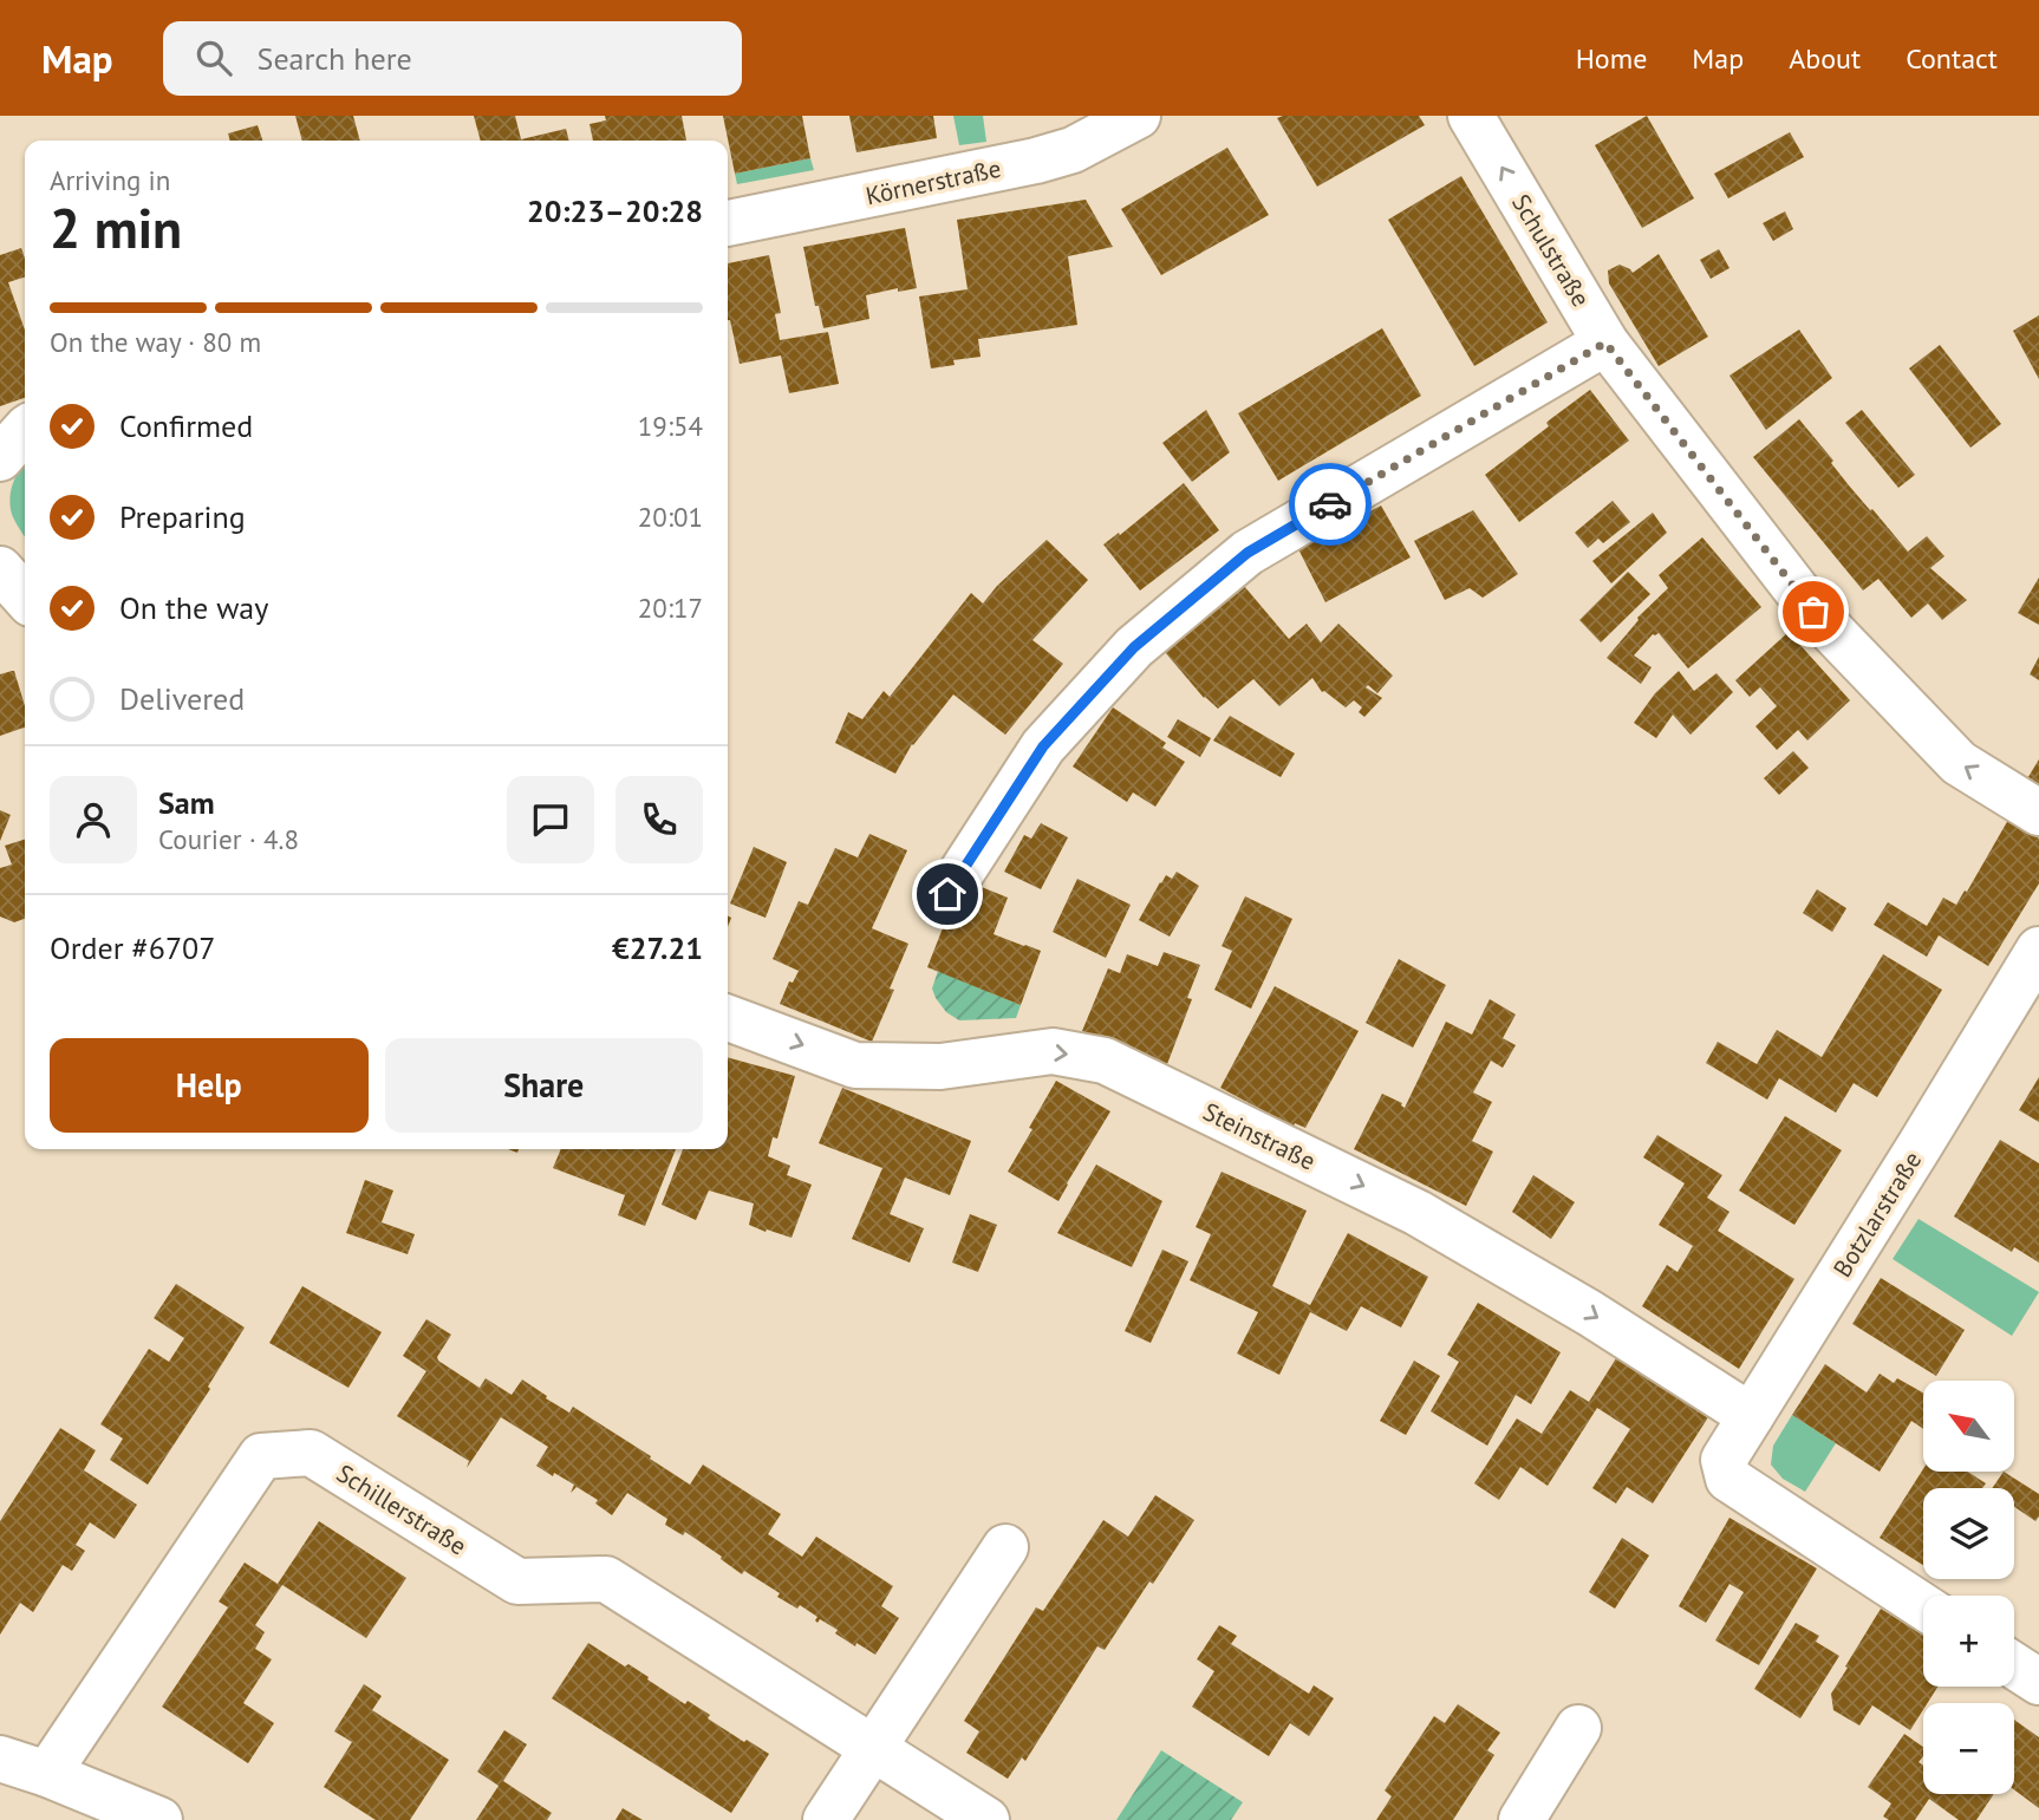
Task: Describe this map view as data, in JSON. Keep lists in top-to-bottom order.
{
  "streets": {
    "street": [
      "Körnerstraße",
      "Schulstraße",
      "Steinstraße",
      "Botzlarstraße",
      "Schillerstraße"
    ]
  },
  "crossings": [
    ["Steinstraße", "Botzlarstraße"]
  ],
  "one_way": ["Schulstraße", "Steinstraße"],
  "north": "top left",
  "page": {
    "header": "Map",
    "search": "Search here",
    "nav": [
      "Home",
      "Map",
      "About",
      "Contact"
    ],
    "heading": ["2 min", "Arriving in", "20:23–20:28"],
    "panel": [
      "Sam",
      "Courier · 4.8",
      "Order #6707",
      "€27.21"
    ],
    "bar": "On the way · 80 m",
    "list": [
      ["Confirmed", "19:54"],
      ["Preparing", "20:01"],
      ["On the way", "20:17"],
      "Delivered"
    ],
    "buttons": ["Help", "Share"],
    "map_buttons": ["+", "−"]
  }
}
